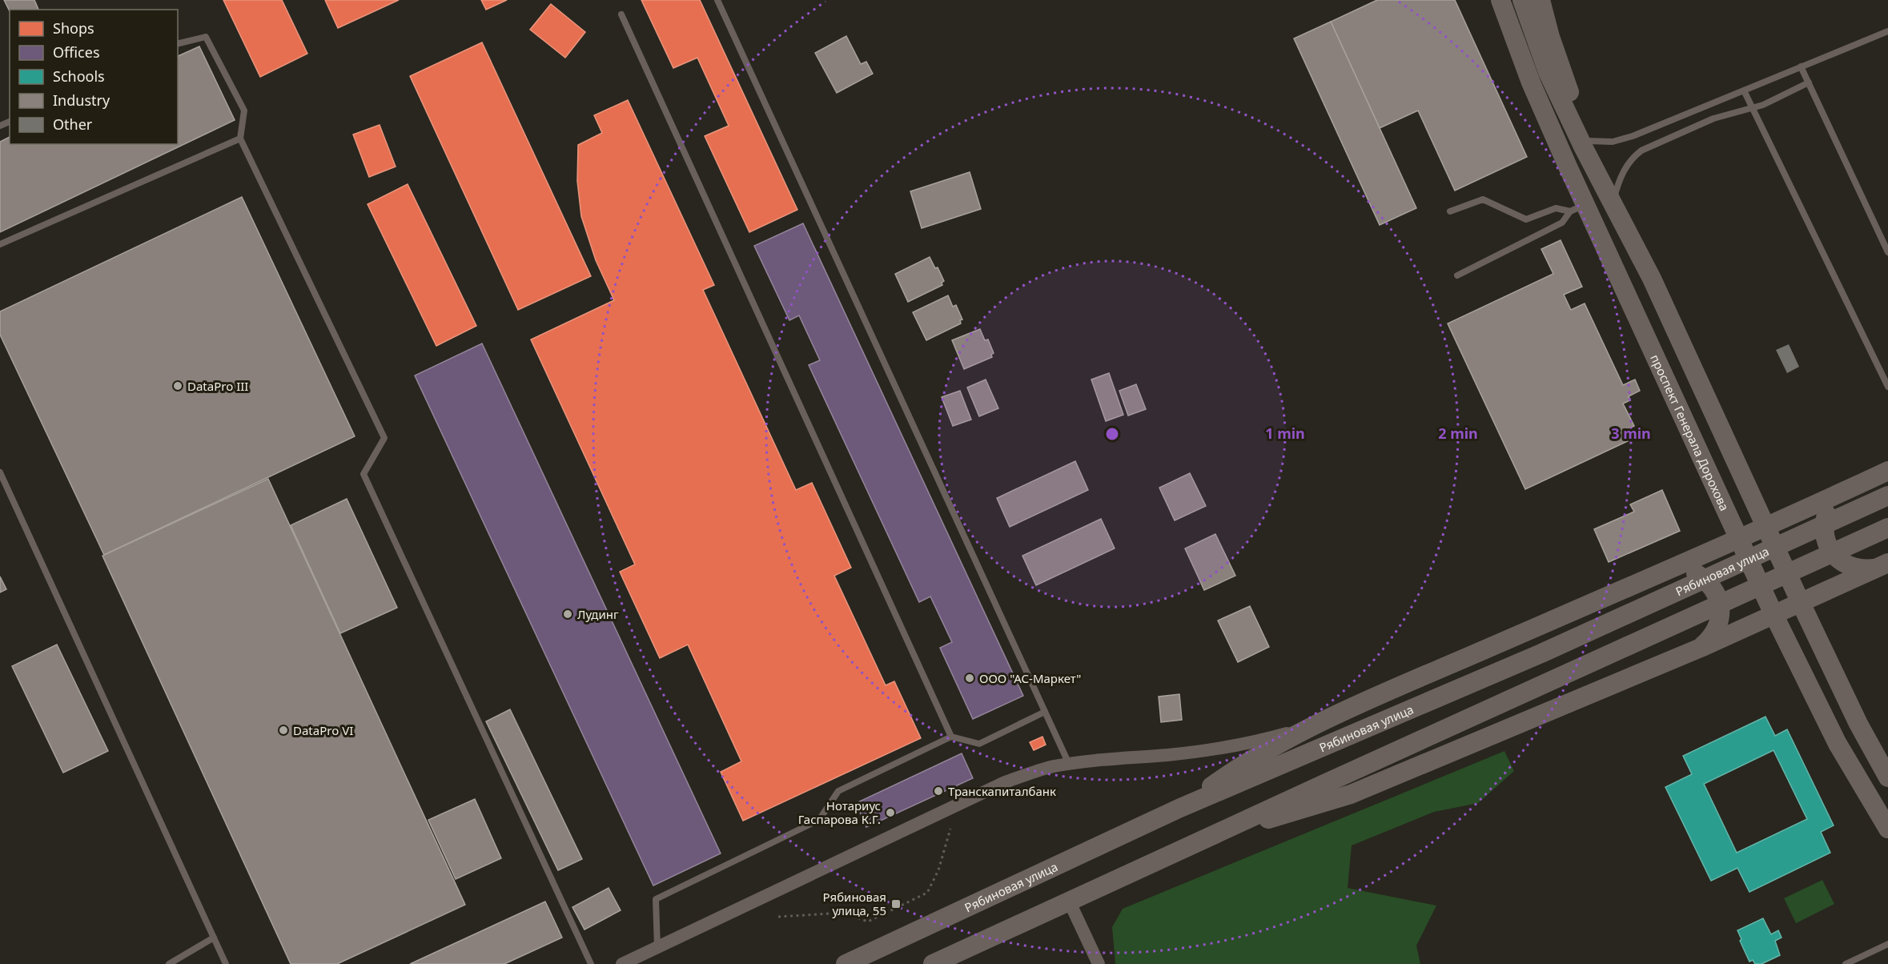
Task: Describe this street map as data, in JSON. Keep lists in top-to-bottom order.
{
  "streets": {
    "main road": ["проспект Генерала Дорохова", "Рябиновая улица"]
  },
  "places": {
    "other": [
      "DataPro III",
      "Лудинг",
      "ООО \"АС-Маркет\"",
      "DataPro VI",
      "Транскапиталбанк",
      "Нотариус Гаспарова К.Г."
    ],
    "transit": ["Рябиновая улица, 55"]
  },
  "legend": [
    "Shops",
    "Offices",
    "Schools",
    "Industry",
    "Other"
  ],
  "rings": ["1 min", "2 min", "3 min"]
}
